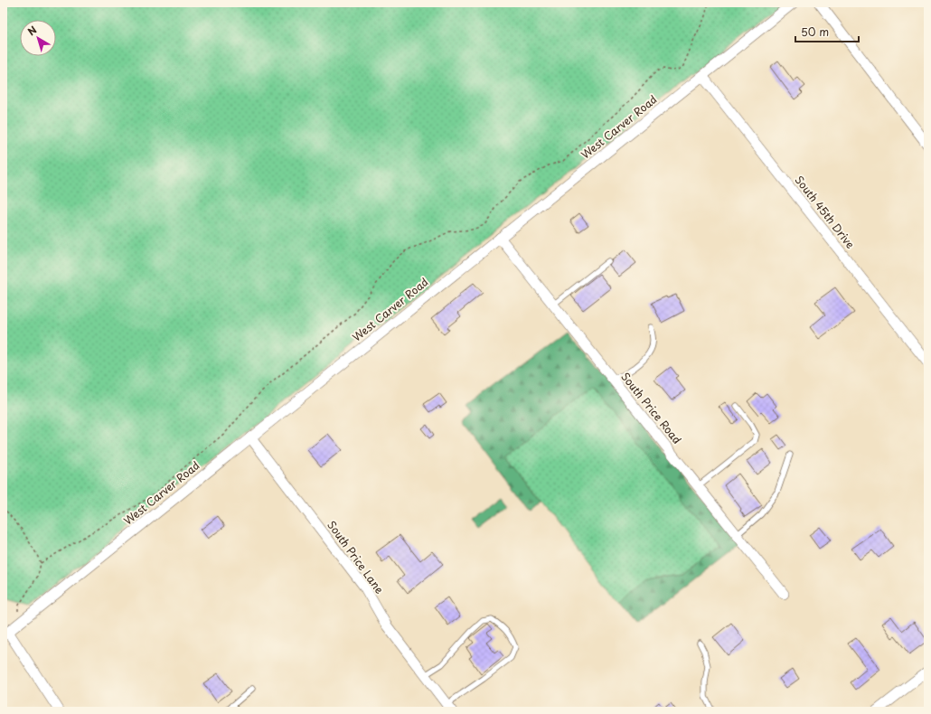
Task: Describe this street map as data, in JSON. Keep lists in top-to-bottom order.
{
  "streets": {
    "street": [
      "West Carver Road",
      "South 45th Drive",
      "South Price Road",
      "South Price Lane"
    ]
  },
  "crossings": [
    ["West Carver Road", "South 45th Drive"],
    ["West Carver Road", "South Price Road"],
    ["West Carver Road", "South Price Lane"]
  ],
  "scale_bar": "50 m",
  "north": "top left"
}
